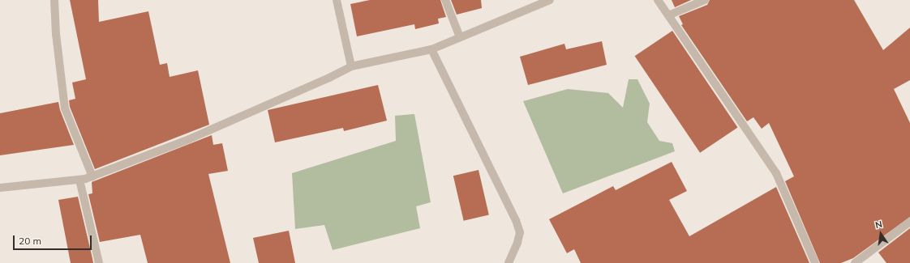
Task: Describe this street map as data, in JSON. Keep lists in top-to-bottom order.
{
  "scale_bar": "20 m",
  "north": "top"
}
